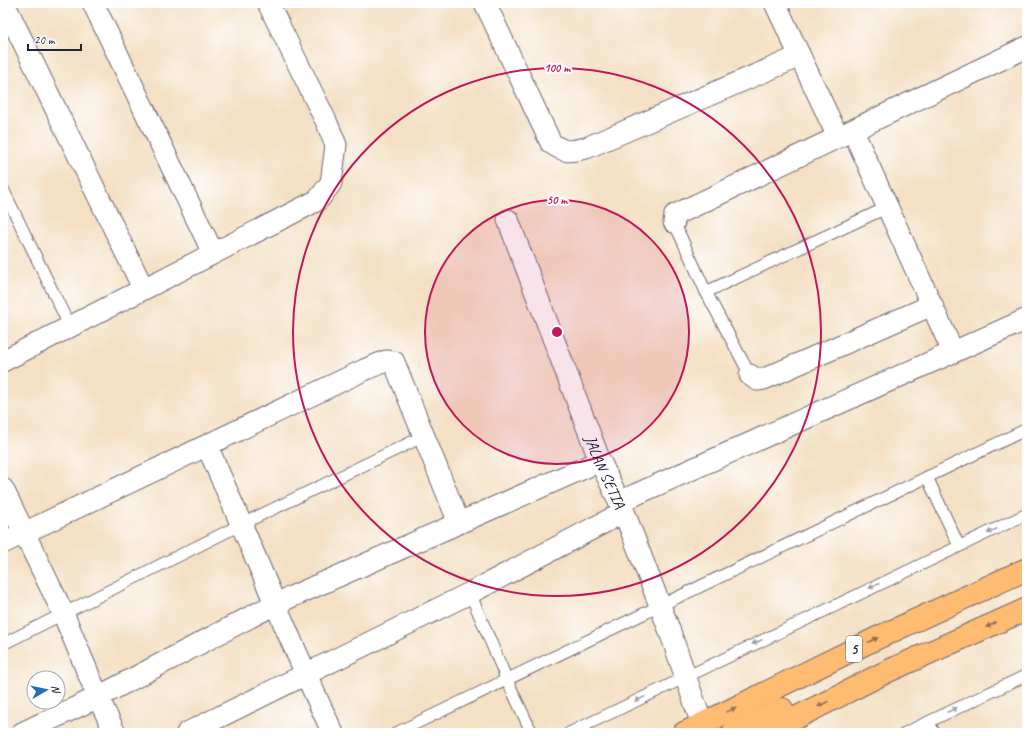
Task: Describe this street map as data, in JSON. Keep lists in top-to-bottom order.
{
  "streets": {
    "highway": ["5"],
    "street": ["JALAN SETIA"]
  },
  "crossings": [
    ["JALAN SETIA", "5"]
  ],
  "scale_bar": "20 m",
  "north": "right",
  "rings": ["100 m", "50 m"]
}
